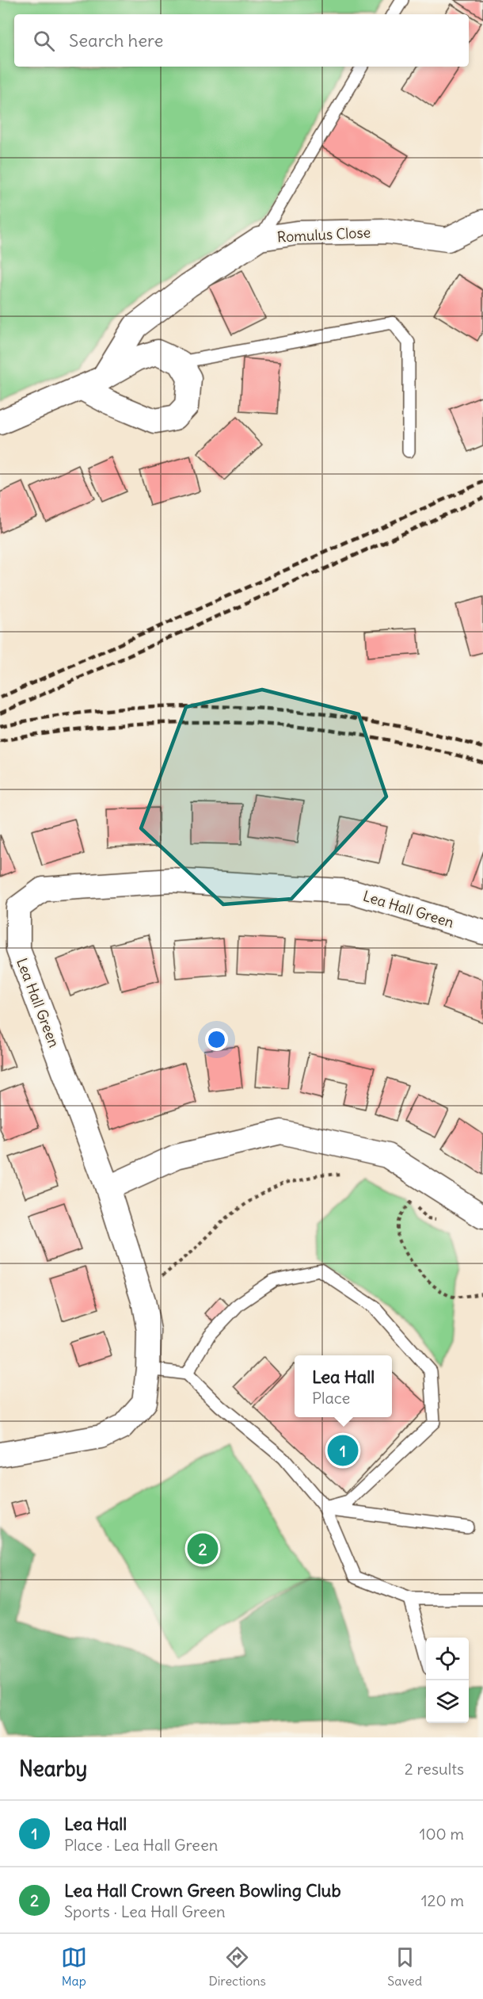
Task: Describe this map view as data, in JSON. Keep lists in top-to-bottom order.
{
  "streets": {
    "street": ["Romulus Close", "Lea Hall Green"]
  },
  "page": {
    "search": "Search here",
    "popup": ["Lea Hall", "Place"],
    "pins": ["1", "2"],
    "heading": ["Nearby", "2 results"],
    "list": [
      {
        "mark": "1",
        "name": "Lea Hall",
        "note": "Place · Lea Hall Green",
        "value": "100 m"
      },
      {
        "mark": "2",
        "name": "Lea Hall Crown Green Bowling Club",
        "note": "Sports · Lea Hall Green",
        "value": "120 m"
      }
    ],
    "nav": ["Map", "Directions", "Saved"]
  }
}
